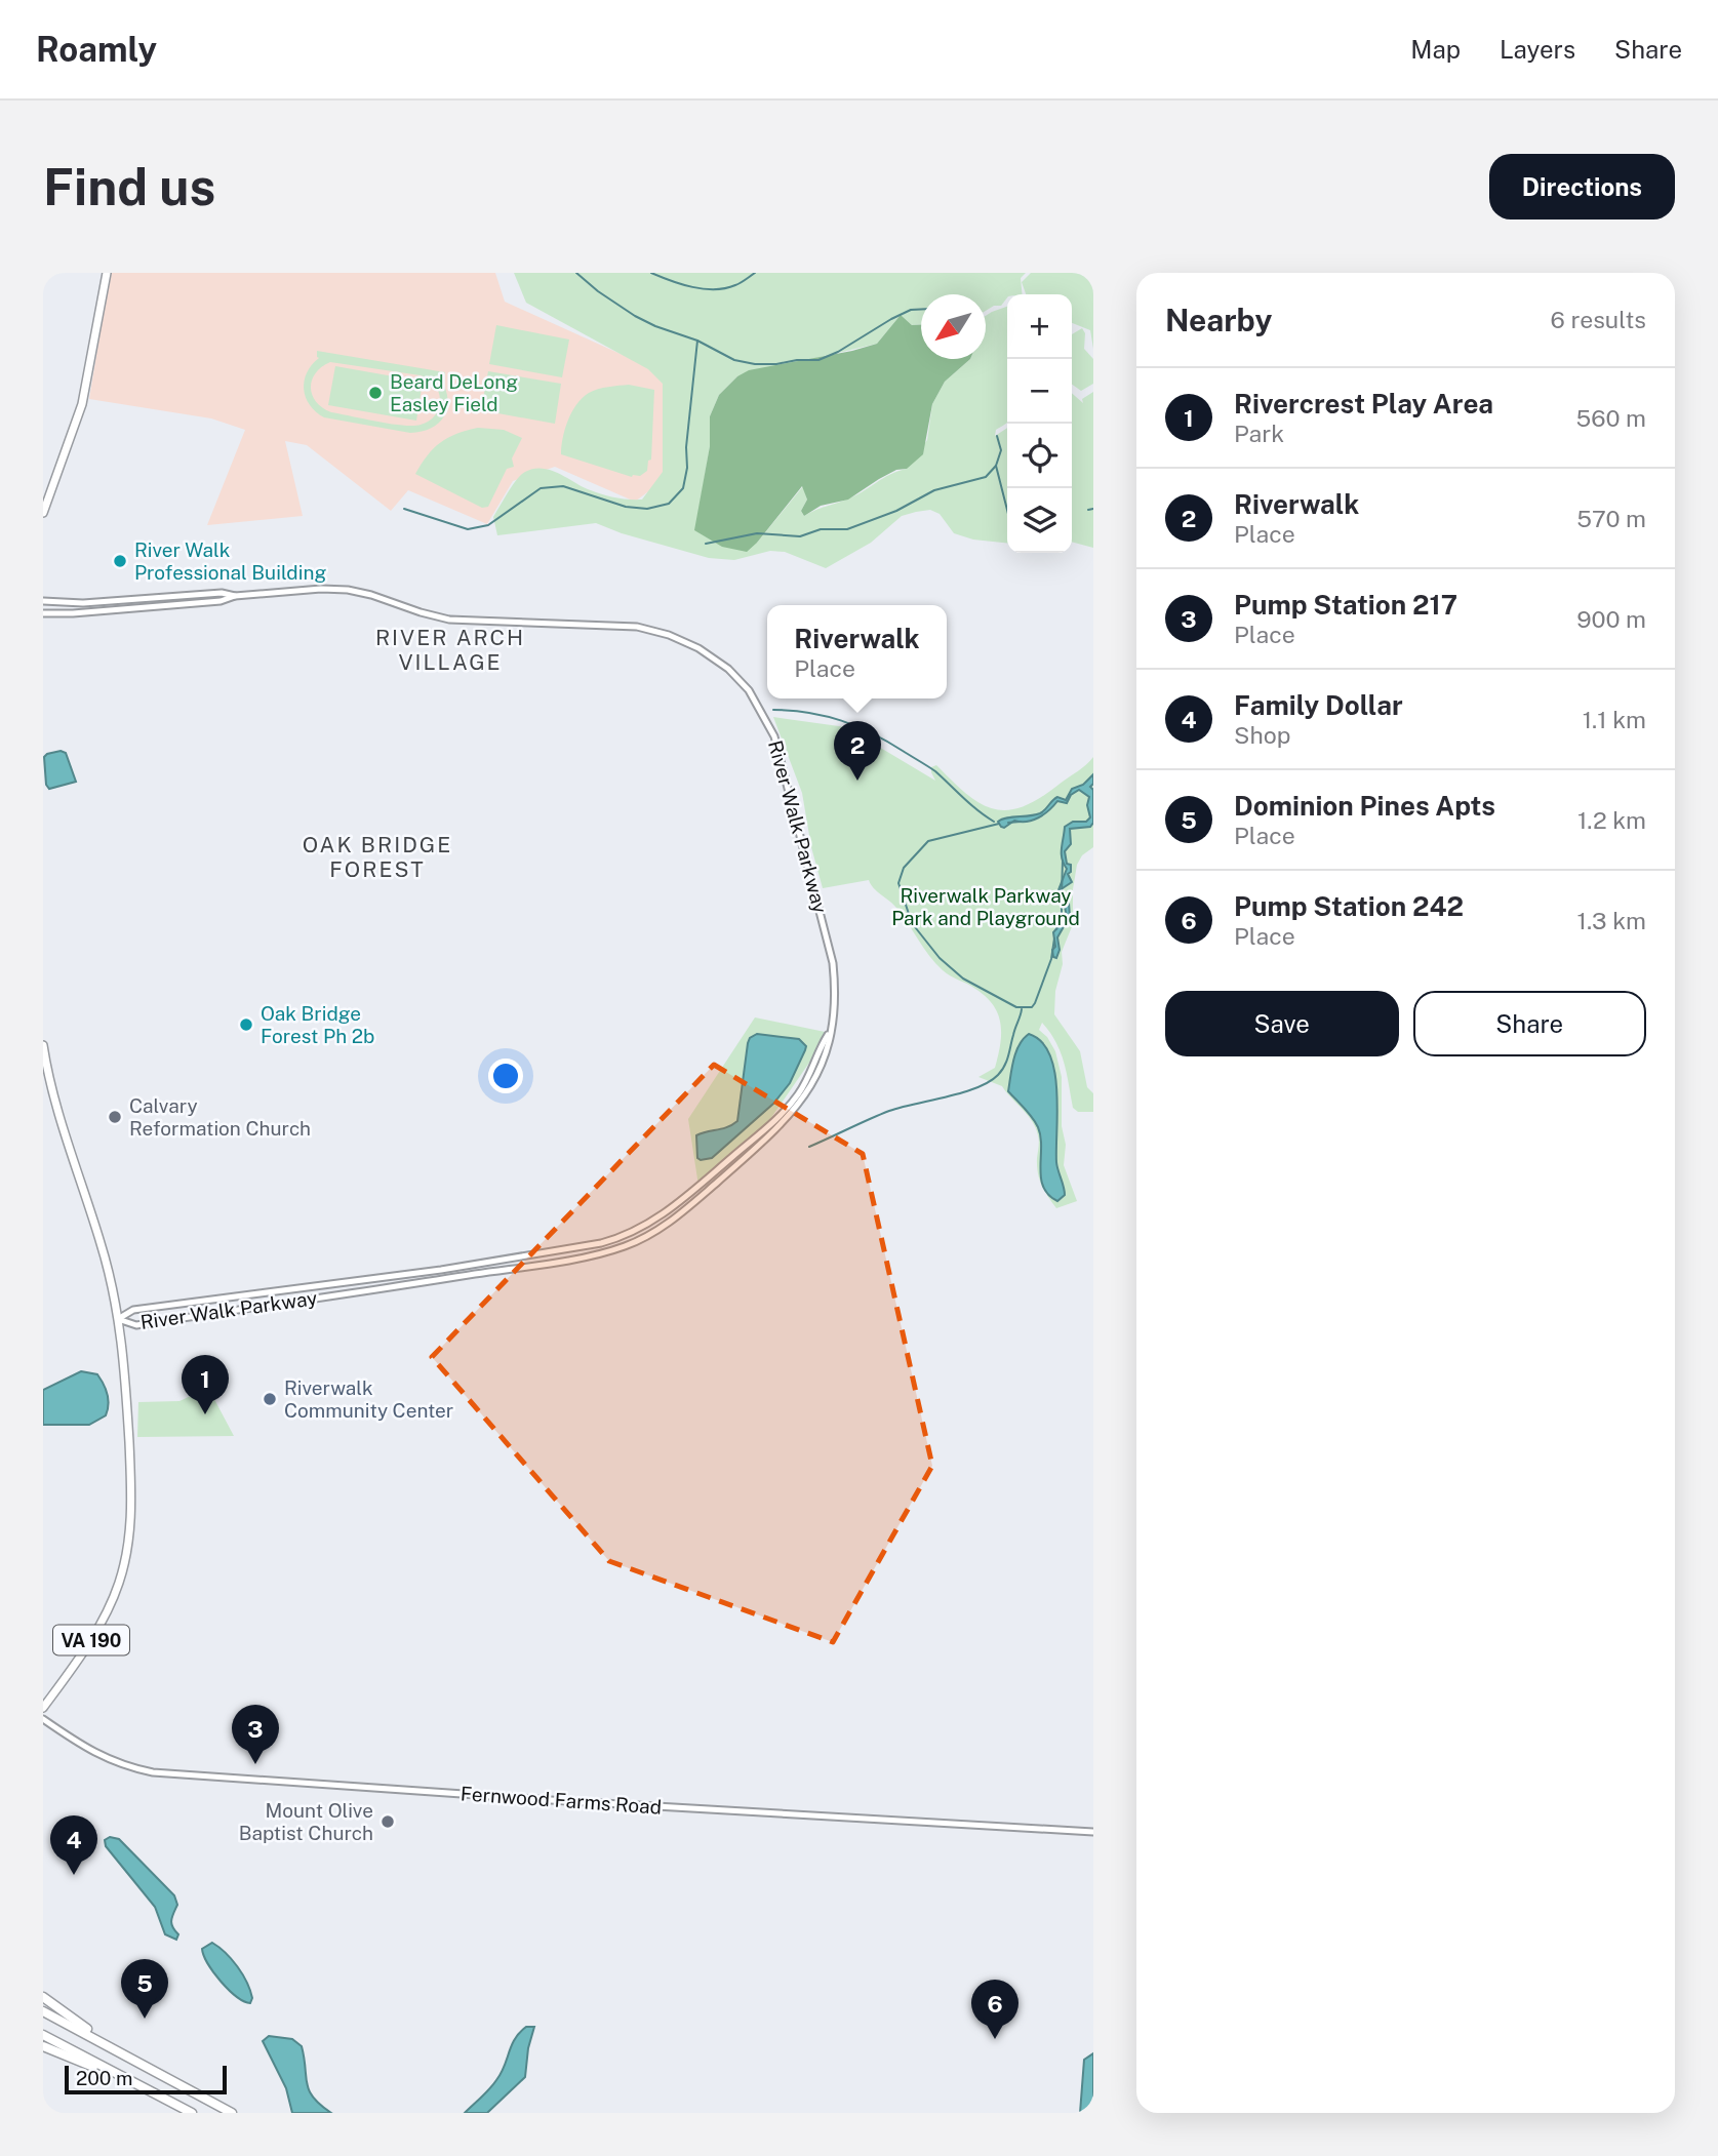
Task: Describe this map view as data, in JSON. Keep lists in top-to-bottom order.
{
  "streets": {
    "main road": ["VA 190"],
    "street": ["River Walk Parkway", "Fernwood Farms Road"]
  },
  "crossings": [
    ["River Walk Parkway", "VA 190"]
  ],
  "districts": ["RIVER ARCH VILLAGE", "OAK BRIDGE FOREST"],
  "parks": ["Riverwalk Parkway Park and Playground"],
  "places": [
    "Beard DeLong Easley Field",
    "River Walk Professional Building",
    "Oak Bridge Forest Ph 2b",
    "Calvary Reformation Church",
    "Riverwalk Community Center",
    "Mount Olive Baptist Church"
  ],
  "scale_bar": "200 m",
  "north": "bottom left",
  "page": {
    "header": "Roamly",
    "nav": ["Map", "Layers", "Share"],
    "buttons": [
      "Directions",
      ["Save", "Share"]
    ],
    "title": "Find us",
    "heading": ["Nearby", "6 results"],
    "map_buttons": ["+", "−"],
    "list": [
      {
        "mark": "1",
        "name": "Rivercrest Play Area",
        "note": "Park",
        "value": "560 m"
      },
      {
        "mark": "2",
        "name": "Riverwalk",
        "note": "Place",
        "value": "570 m"
      },
      {
        "mark": "3",
        "name": "Pump Station 217",
        "note": "Place",
        "value": "900 m"
      },
      {
        "mark": "4",
        "name": "Family Dollar",
        "note": "Shop",
        "value": "1.1 km"
      },
      {
        "mark": "5",
        "name": "Dominion Pines Apts",
        "note": "Place",
        "value": "1.2 km"
      },
      {
        "mark": "6",
        "name": "Pump Station 242",
        "note": "Place",
        "value": "1.3 km"
      }
    ],
    "popup": ["Riverwalk", "Place"],
    "pins": [
      "2",
      "1",
      "3",
      "4",
      "5",
      "6"
    ],
    "scale": "200 m"
  }
}
